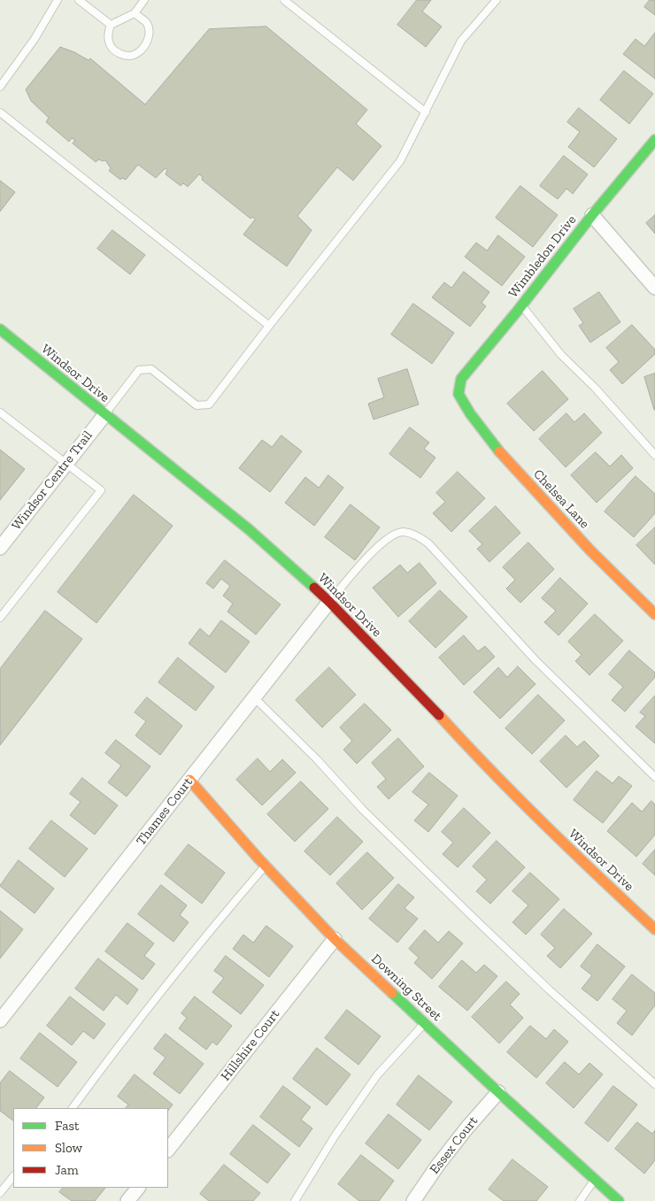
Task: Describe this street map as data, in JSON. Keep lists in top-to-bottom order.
{
  "streets": {
    "street": [
      "Wimbledon Drive",
      "Windsor Drive",
      "Windsor Centre Trail",
      "Chelsea Lane",
      "Thames Court",
      "Downing Street",
      "Hillshire Court",
      "Essex Court"
    ]
  },
  "crossings": [
    ["Wimbledon Drive", "Chelsea Lane"],
    ["Windsor Drive", "Windsor Centre Trail"],
    ["Windsor Drive", "Thames Court"],
    ["Thames Court", "Downing Street"],
    ["Downing Street", "Hillshire Court"],
    ["Downing Street", "Essex Court"]
  ],
  "legend": ["Fast", "Slow", "Jam"]
}
